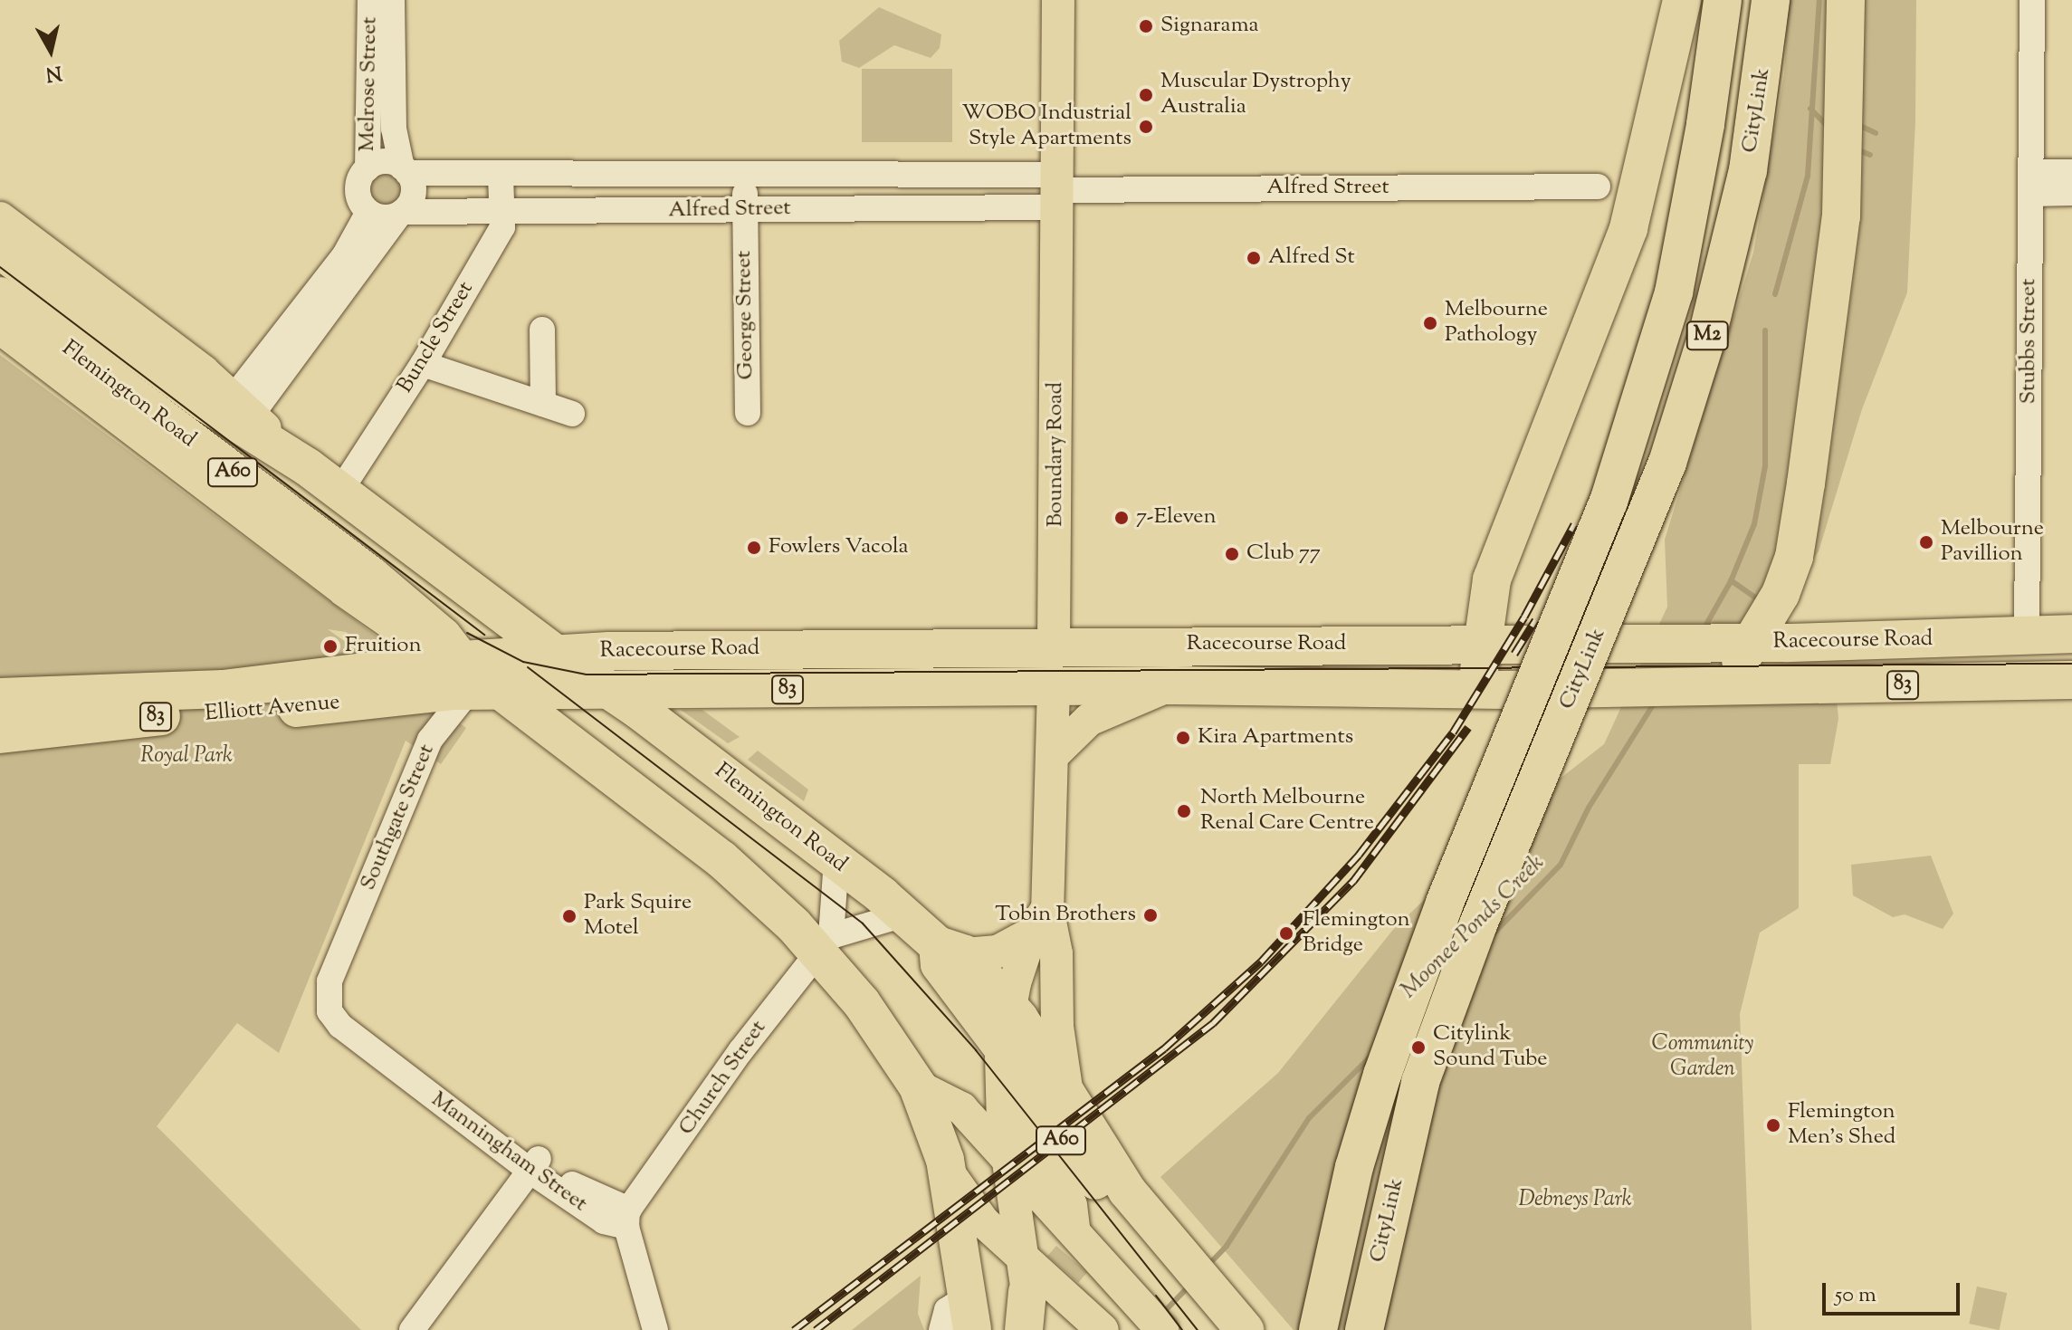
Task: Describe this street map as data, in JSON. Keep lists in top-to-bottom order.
{
  "streets": {
    "highway": [
      "CityLink",
      "M2",
      "Stubbs Street",
      "Flemington Road",
      "Boundary Road",
      "A60",
      "Racecourse Road",
      "83",
      "Elliott Avenue"
    ],
    "street": [
      "Melrose Street",
      "Alfred Street",
      "George Street",
      "Buncle Street",
      "Southgate Street",
      "Church Street",
      "Manningham Street"
    ]
  },
  "crossings": [
    ["Melrose Street", "Alfred Street"],
    ["Alfred Street", "George Street"],
    ["Alfred Street", "Buncle Street"],
    ["Alfred Street", "Boundary Road"],
    ["Buncle Street", "Flemington Road"],
    ["Stubbs Street", "Racecourse Road"],
    ["Flemington Road", "Boundary Road"],
    ["Flemington Road", "A60"],
    ["Flemington Road", "Racecourse Road"],
    ["Flemington Road", "Elliott Avenue"],
    ["Flemington Road", "Southgate Street"],
    ["Flemington Road", "Church Street"],
    ["Boundary Road", "A60"],
    ["Boundary Road", "Racecourse Road"],
    ["Racecourse Road", "Elliott Avenue"],
    ["Racecourse Road", "Southgate Street"],
    ["Elliott Avenue", "Southgate Street"],
    ["Southgate Street", "Manningham Street"],
    ["Church Street", "Manningham Street"]
  ],
  "water": ["Moonee Ponds Creek"],
  "parks": ["Royal Park", "Community Garden", "Debneys Park"],
  "places": [
    "Signarama",
    "Muscular Dystrophy Australia",
    "WOBO Industrial Style Apartments",
    "Alfred St",
    "Melbourne Pathology",
    "7-Eleven",
    "Melbourne Pavillion",
    "Fowlers Vacola",
    "Club 77",
    "Fruition",
    "Kira Apartments",
    "North Melbourne Renal Care Centre",
    "Tobin Brothers",
    "Park Squire Motel",
    "Flemington Bridge",
    "Citylink Sound Tube",
    "Flemington Men's Shed"
  ],
  "scale_bar": "50 m",
  "north": "bottom"
}
